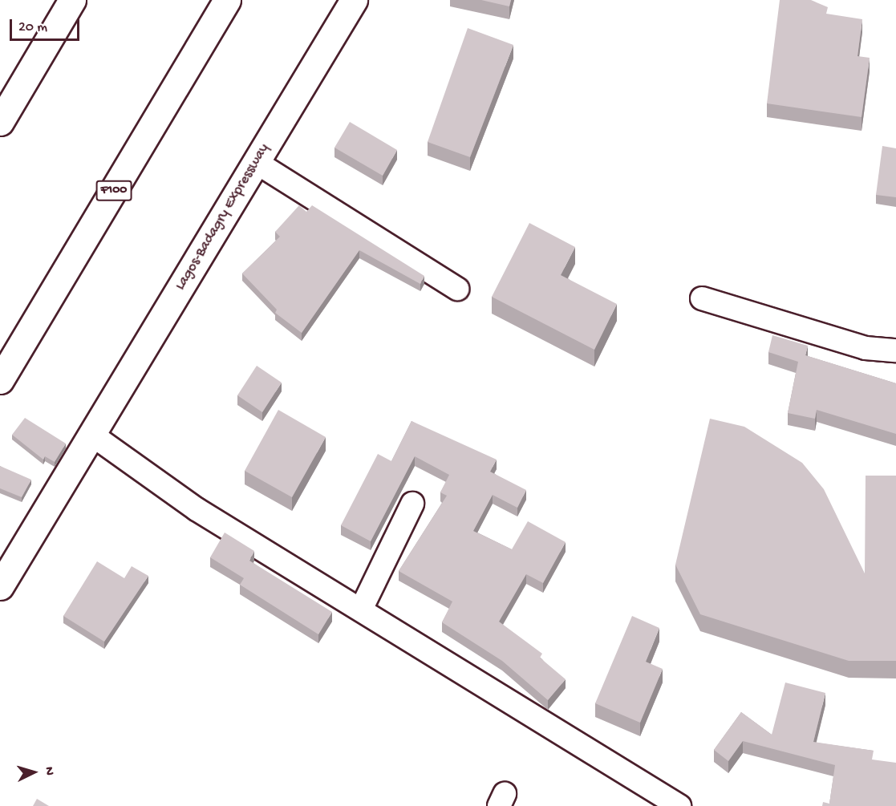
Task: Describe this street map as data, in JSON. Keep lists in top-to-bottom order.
{
  "streets": {
    "main road": ["F100", "Lagos-Badagry Expressway"]
  },
  "scale_bar": "20 m",
  "north": "right"
}
